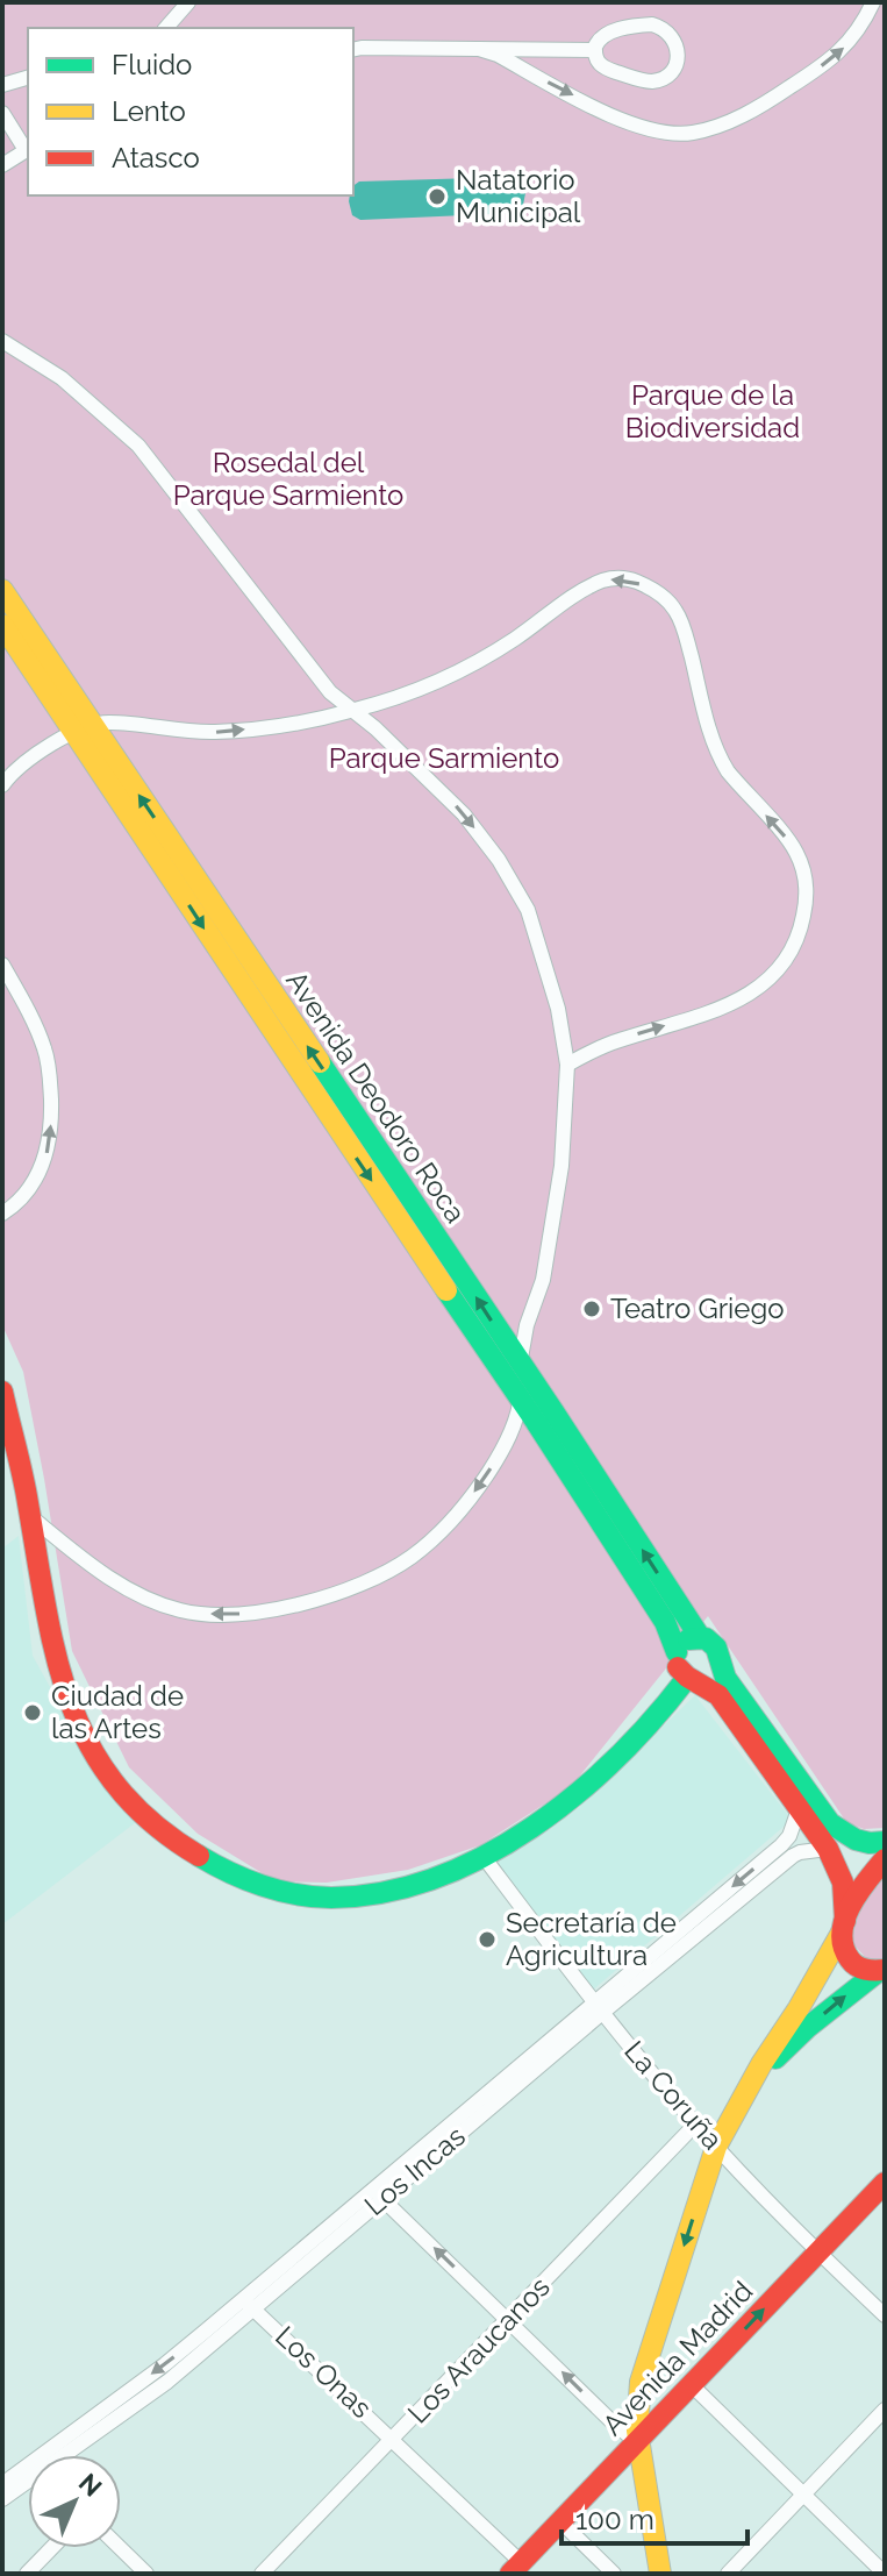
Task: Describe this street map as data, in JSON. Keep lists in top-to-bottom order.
{
  "streets": {
    "main road": ["Avenida Deodoro Roca", "Avenida Madrid"],
    "street": [
      "La Coruña",
      "Los Incas",
      "Los Araucanos",
      "Los Onas"
    ]
  },
  "crossings": [
    ["Avenida Deodoro Roca", "Los Incas"],
    ["La Coruña", "Los Incas"],
    ["La Coruña", "Los Araucanos"],
    ["La Coruña", "Avenida Madrid"],
    ["Los Incas", "Los Onas"],
    ["Los Araucanos", "Los Onas"],
    ["Avenida Madrid", "Los Onas"]
  ],
  "parks": ["Parque de la Biodiversidad", "Rosedal del Parque Sarmiento", "Parque Sarmiento"],
  "places": [
    "Natatorio Municipal",
    "Teatro Griego",
    "Ciudad de las Artes",
    "Secretaría de Agricultura"
  ],
  "legend": ["Fluido", "Lento", "Atasco"],
  "scale_bar": "100 m",
  "north": "top right"
}
